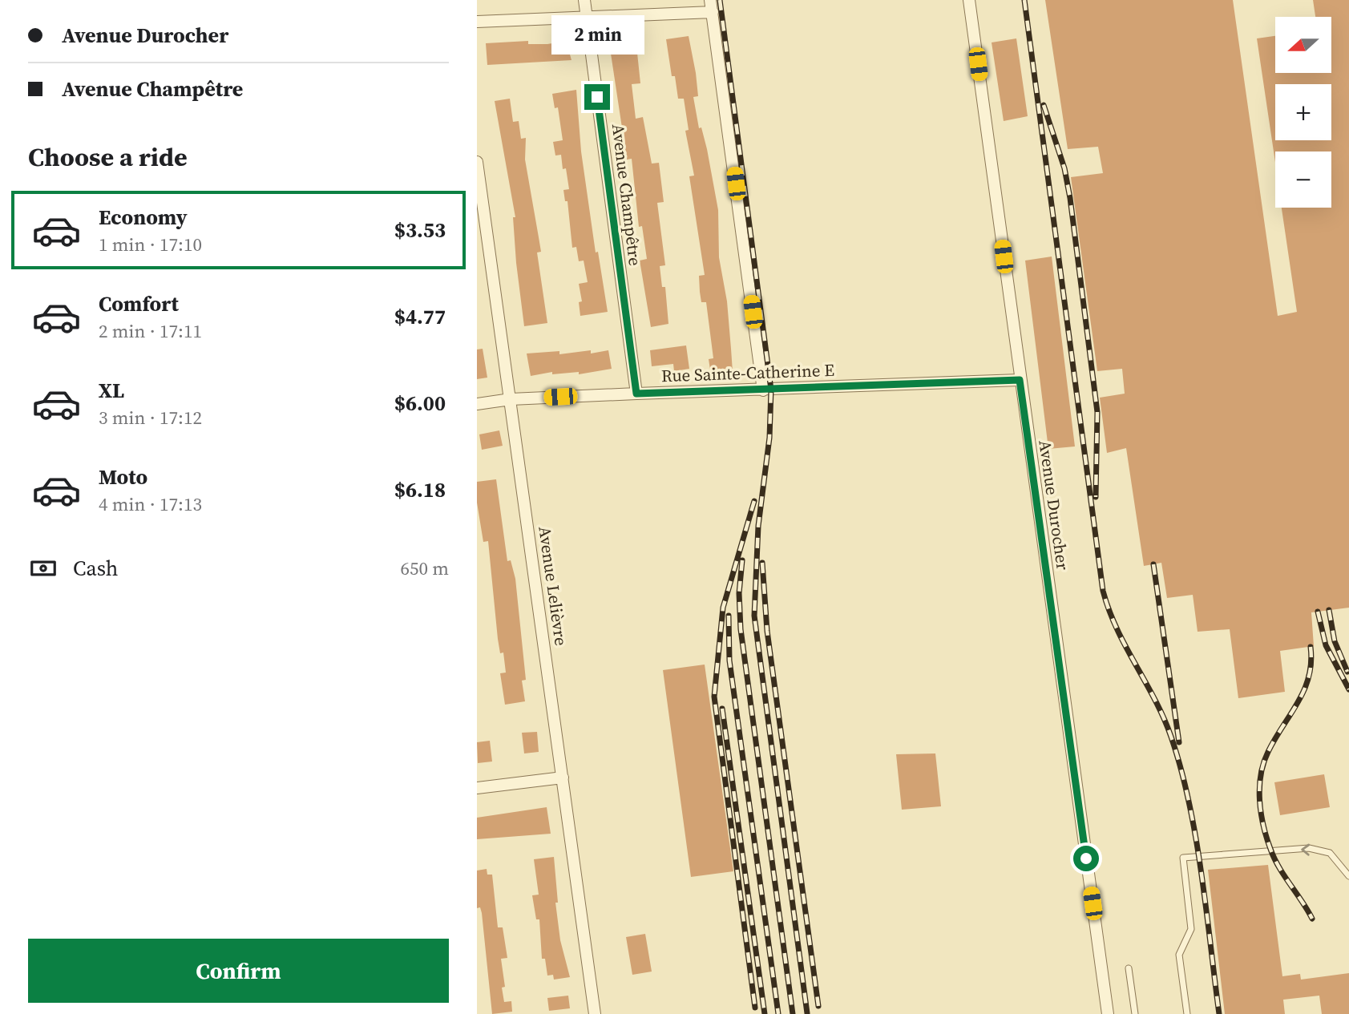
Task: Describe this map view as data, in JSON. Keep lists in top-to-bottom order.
{
  "streets": {
    "street": [
      "Avenue Champêtre",
      "Rue Sainte-Catherine E",
      "Avenue Durocher",
      "Avenue Lelièvre"
    ]
  },
  "crossings": [
    ["Avenue Champêtre", "Rue Sainte-Catherine E"],
    ["Rue Sainte-Catherine E", "Avenue Durocher"],
    ["Rue Sainte-Catherine E", "Avenue Lelièvre"]
  ],
  "north": "left",
  "page": {
    "banner": ["Avenue Durocher", "Avenue Champêtre"],
    "bubble": "2 min",
    "map_buttons": ["+", "−"],
    "heading": "Choose a ride",
    "list": [
      {
        "name": "Economy",
        "note": "1 min · 17:10",
        "value": "$3.53"
      },
      {
        "name": "Comfort",
        "note": "2 min · 17:11",
        "value": "$4.77"
      },
      {
        "name": "XL",
        "note": "3 min · 17:12",
        "value": "$6.00"
      },
      {
        "name": "Moto",
        "note": "4 min · 17:13",
        "value": "$6.18"
      }
    ],
    "pay": ["Cash", "650 m"],
    "buttons": "Confirm"
  }
}
